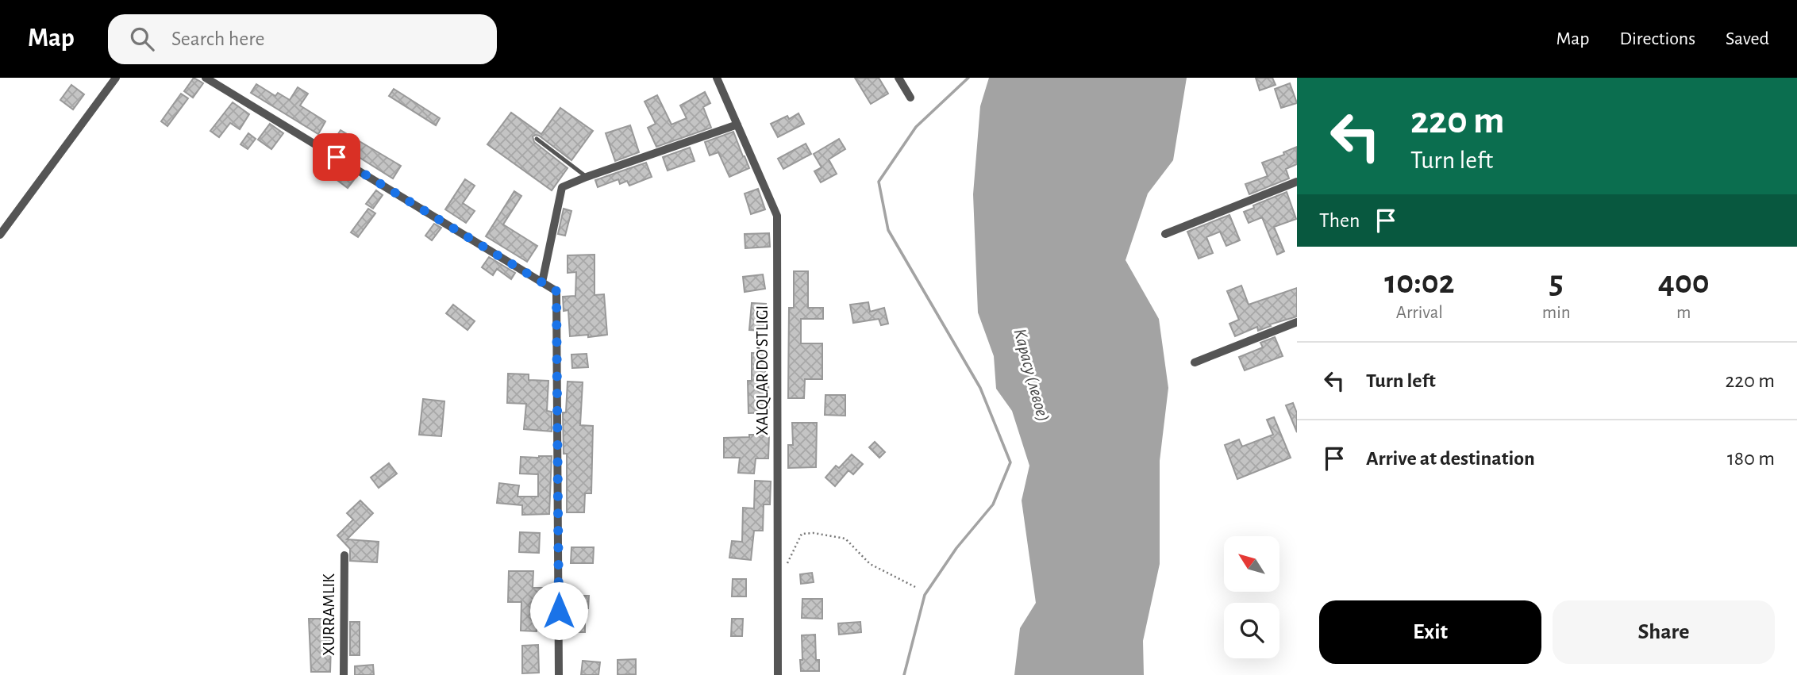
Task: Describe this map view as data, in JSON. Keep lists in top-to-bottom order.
{
  "streets": {
    "street": ["XALQLAR DO'STLIGI", "XURRAMLIK"]
  },
  "water": ["Карасу (левое)"],
  "north": "top left",
  "page": {
    "header": "Map",
    "search": "Search here",
    "nav": ["Map", "Directions", "Saved"],
    "turn": ["220 m", "Turn left"],
    "then": "Then",
    "eta": [
      "10:02",
      "Arrival",
      "5",
      "min",
      "400",
      "m"
    ],
    "list": [
      {
        "name": "Turn left",
        "value": "220 m"
      },
      {
        "name": "Arrive at destination",
        "value": "180 m"
      }
    ],
    "buttons": ["Exit", "Share"]
  }
}
